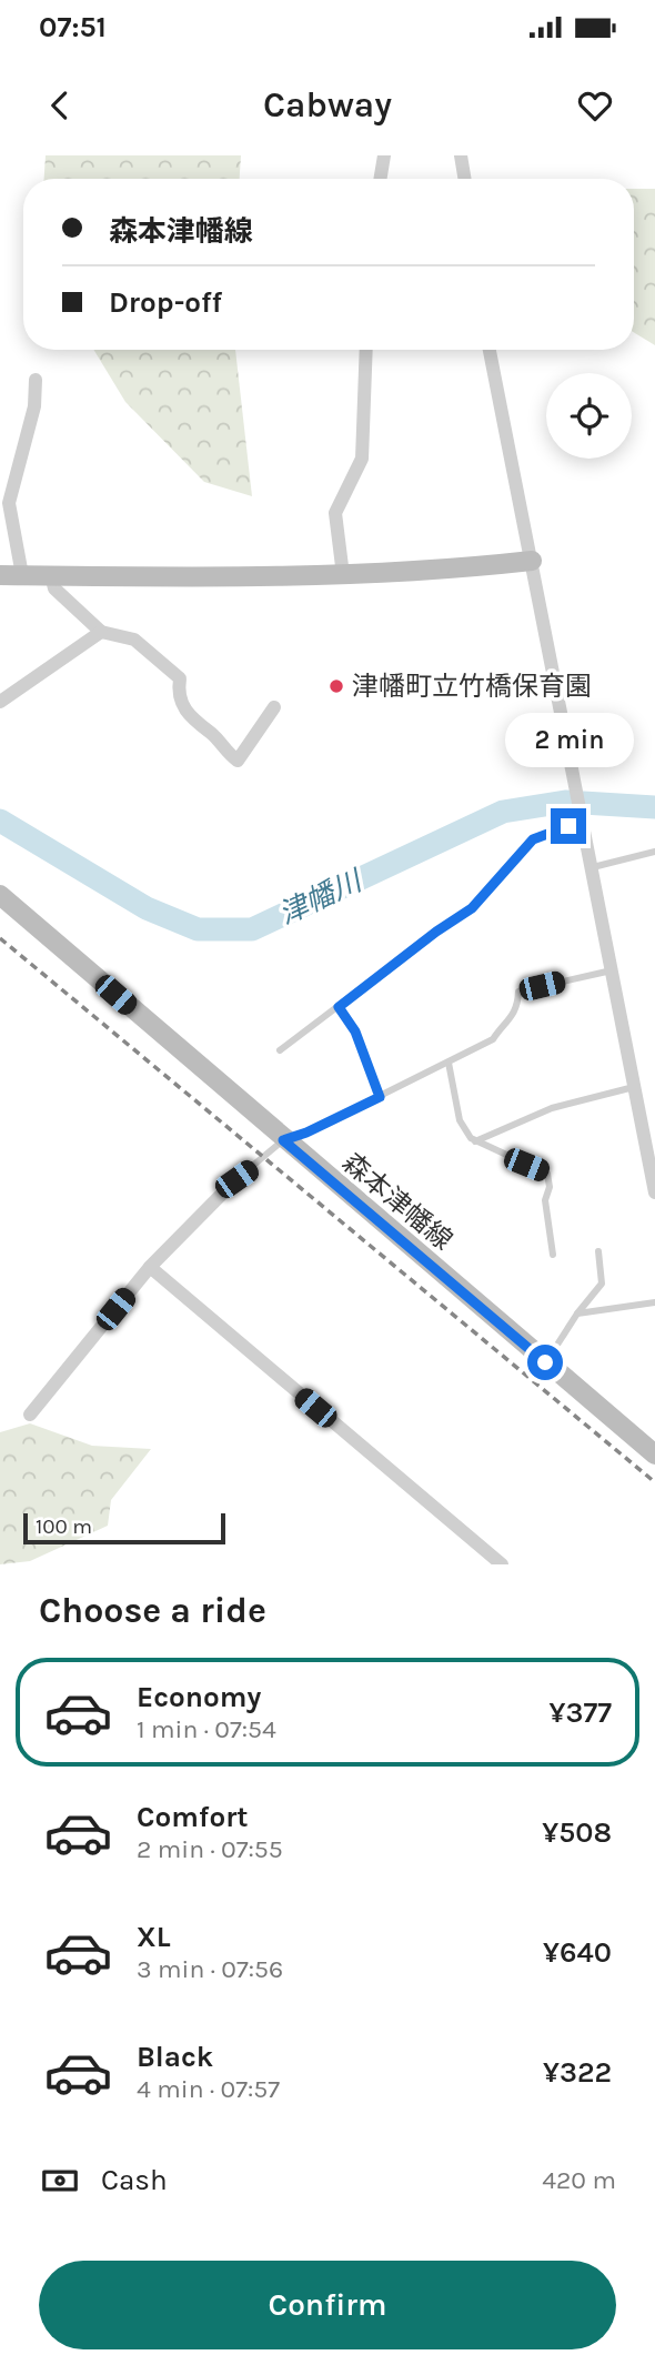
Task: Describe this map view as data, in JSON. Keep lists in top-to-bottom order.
{
  "streets": {
    "main road": ["森本津幡線"]
  },
  "water": ["津幡川"],
  "places": ["津幡町立竹橋保育園"],
  "scale_bar": "100 m",
  "page": {
    "status": "07:51",
    "header": "Cabway",
    "banner": ["森本津幡線", "Drop-off"],
    "bubble": "2 min",
    "scale": "100 m",
    "heading": "Choose a ride",
    "list": [
      {
        "name": "Economy",
        "note": "1 min · 07:54",
        "value": "¥377"
      },
      {
        "name": "Comfort",
        "note": "2 min · 07:55",
        "value": "¥508"
      },
      {
        "name": "XL",
        "note": "3 min · 07:56",
        "value": "¥640"
      },
      {
        "name": "Black",
        "note": "4 min · 07:57",
        "value": "¥322"
      }
    ],
    "pay": ["Cash", "420 m"],
    "buttons": "Confirm"
  }
}
